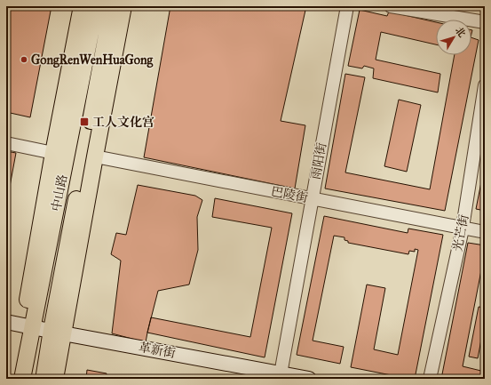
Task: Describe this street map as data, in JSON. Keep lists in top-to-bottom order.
{
  "streets": {
    "main road": ["中山路", "革新街"],
    "street": ["雨阳街", "巴陵街", "光芒街"]
  },
  "crossings": [
    ["雨阳街", "巴陵街"],
    ["雨阳街", "革新街"],
    ["中山路", "革新街"],
    ["巴陵街", "光芒街"]
  ],
  "places": {
    "other": ["GongRenWenHuaGong"],
    "transit": ["工人文化宫"]
  },
  "north": "top right"
}
